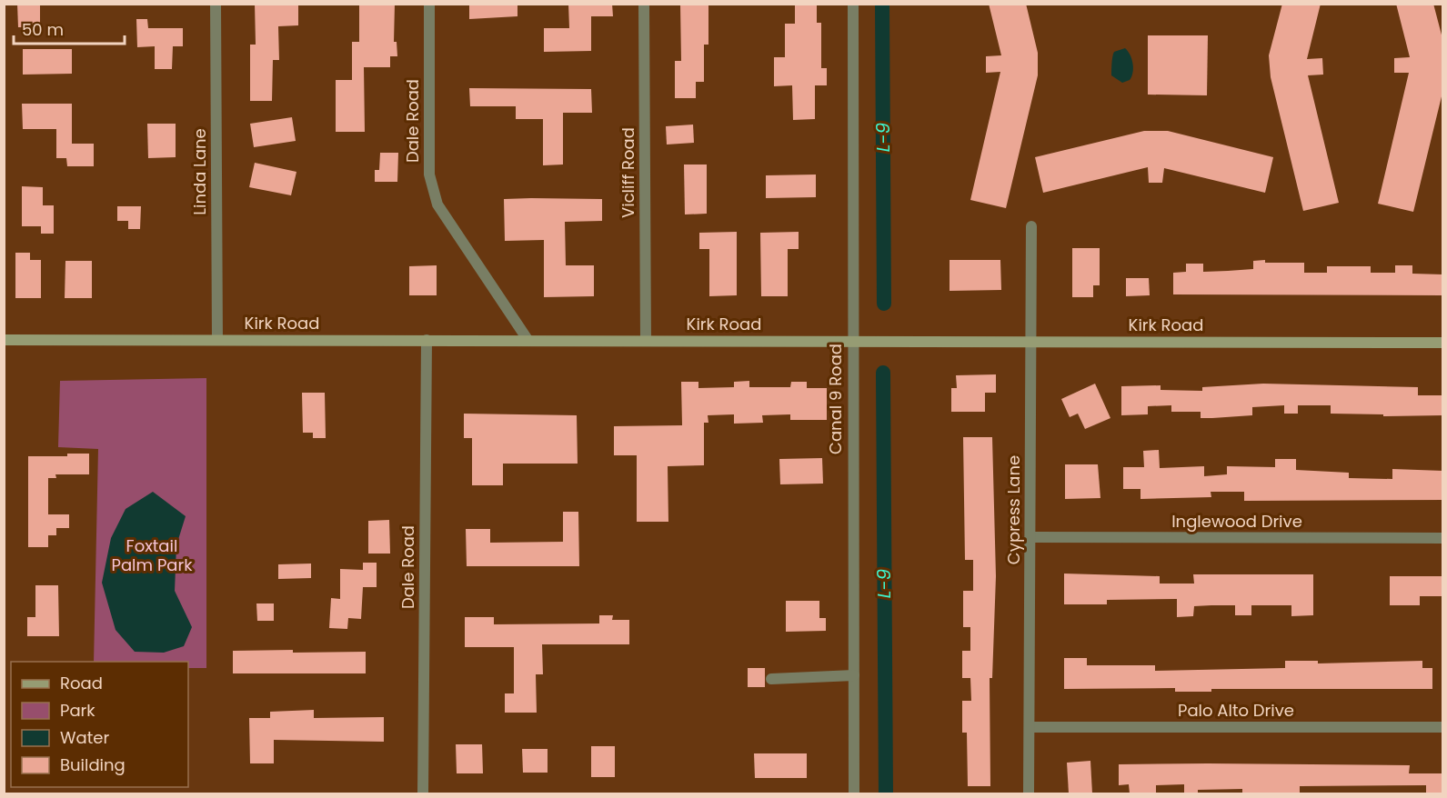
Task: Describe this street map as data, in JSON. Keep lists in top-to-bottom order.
{
  "streets": {
    "street": [
      "Dale Road",
      "Linda Lane",
      "Vicliff Road",
      "Kirk Road",
      "Canal 9 Road",
      "Cypress Lane",
      "Inglewood Drive",
      "Palo Alto Drive"
    ]
  },
  "crossings": [
    ["Dale Road", "Kirk Road"],
    ["Linda Lane", "Kirk Road"],
    ["Vicliff Road", "Kirk Road"],
    ["Kirk Road", "Canal 9 Road"],
    ["Kirk Road", "Cypress Lane"],
    ["Cypress Lane", "Inglewood Drive"],
    ["Cypress Lane", "Palo Alto Drive"]
  ],
  "water": ["L-9"],
  "parks": ["Foxtail Palm Park"],
  "legend": [
    "Road",
    "Park",
    "Water",
    "Building"
  ],
  "scale_bar": "50 m"
}
